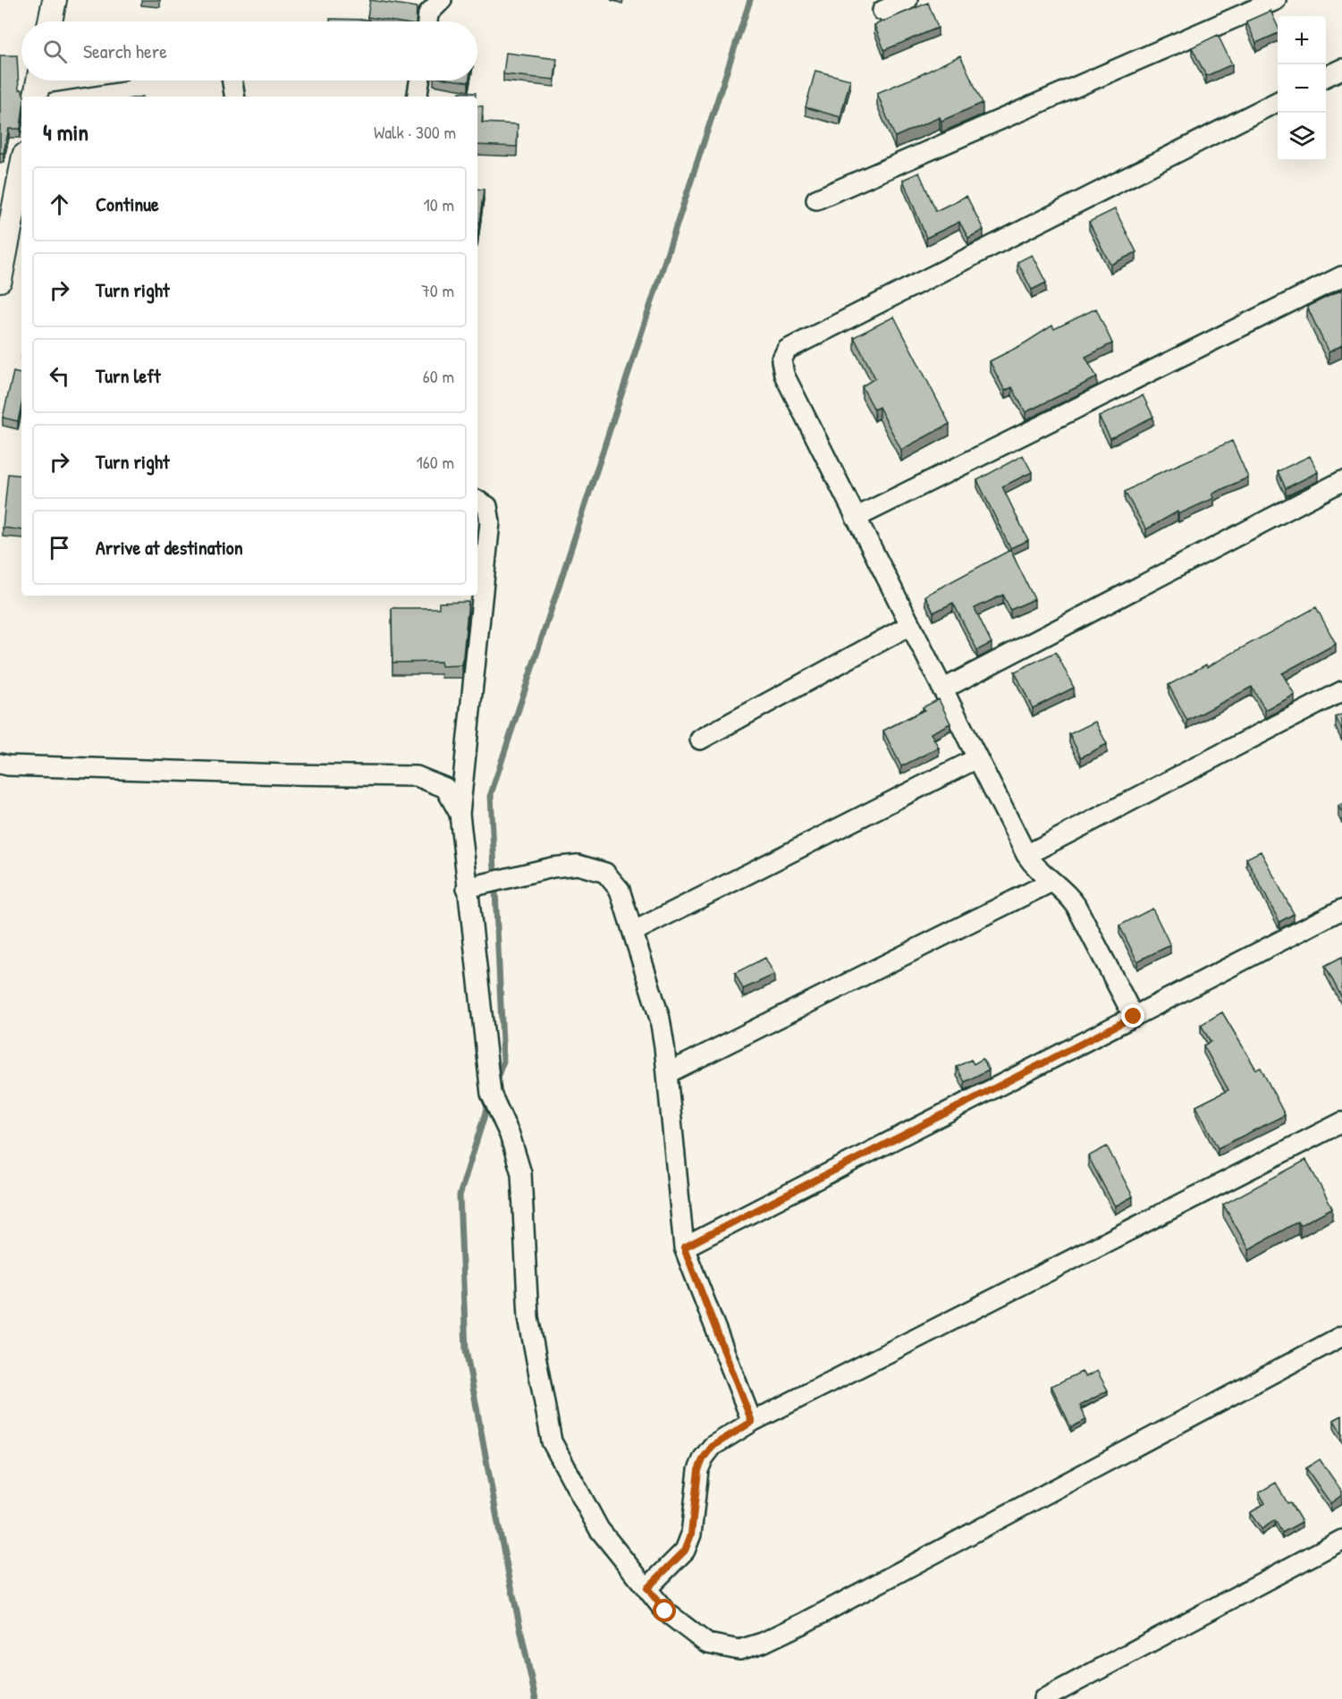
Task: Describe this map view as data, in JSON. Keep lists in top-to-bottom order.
{
  "page": {
    "map_buttons": ["+", "−"],
    "search": "Search here",
    "heading": ["4 min", "Walk · 300 m"],
    "list": [
      ["Continue", "10 m"],
      ["Turn right", "70 m"],
      ["Turn left", "60 m"],
      ["Turn right", "160 m"],
      "Arrive at destination"
    ]
  }
}
